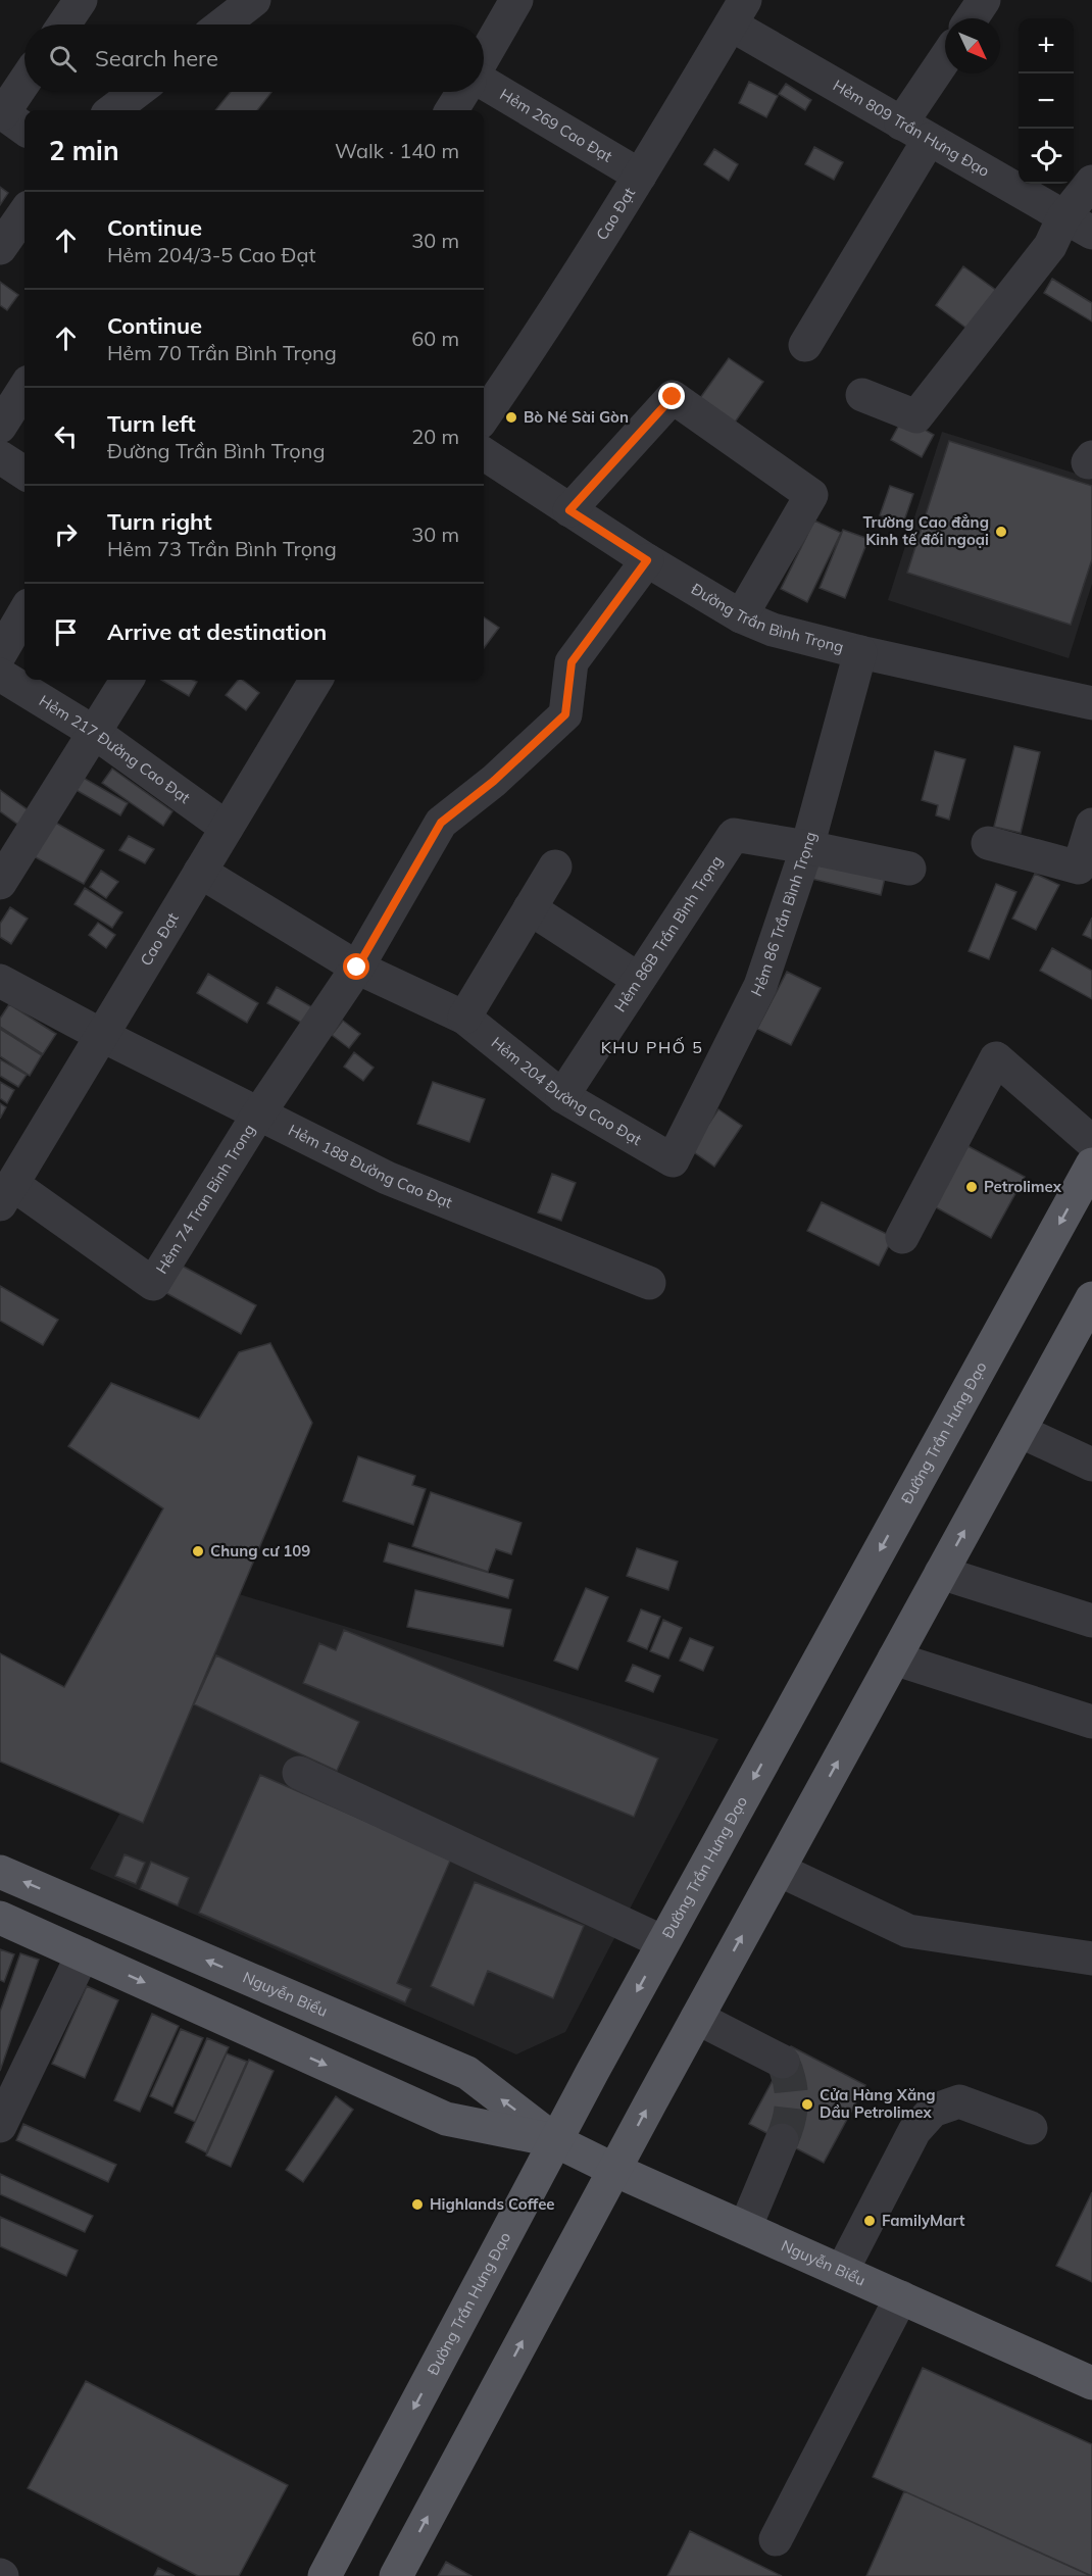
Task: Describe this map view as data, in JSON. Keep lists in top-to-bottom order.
{
  "streets": {
    "main road": ["Đường Trần Hưng Đạo", "Nguyễn Biểu"],
    "street": [
      "Hẻm 269 Cao Đạt",
      "Hẻm 809 Trần Hưng Đạo",
      "Cao Đạt",
      "Đường Trần Bình Trọng",
      "Hẻm 217 Đường Cao Đạt",
      "Hẻm 86 Trần Bình Trọng",
      "Hẻm 86B Trần Bình Trọng",
      "Hẻm 204 Đường Cao Đạt",
      "Hẻm 188 Đường Cao Đạt",
      "Hẻm 74 Tran Binh Trong"
    ]
  },
  "crossings": [
    ["Hẻm 269 Cao Đạt", "Cao Đạt"],
    ["Hẻm 809 Trần Hưng Đạo", "Cao Đạt"],
    ["Cao Đạt", "Hẻm 217 Đường Cao Đạt"],
    ["Cao Đạt", "Hẻm 204 Đường Cao Đạt"],
    ["Cao Đạt", "Hẻm 188 Đường Cao Đạt"],
    ["Cao Đạt", "Hẻm 74 Tran Binh Trong"],
    ["Đường Trần Bình Trọng", "Hẻm 86 Trần Bình Trọng"],
    ["Đường Trần Bình Trọng", "Hẻm 74 Tran Binh Trong"],
    ["Hẻm 86 Trần Bình Trọng", "Hẻm 86B Trần Bình Trọng"],
    ["Hẻm 86 Trần Bình Trọng", "Hẻm 204 Đường Cao Đạt"],
    ["Hẻm 86B Trần Bình Trọng", "Hẻm 204 Đường Cao Đạt"],
    ["Hẻm 204 Đường Cao Đạt", "Hẻm 74 Tran Binh Trong"],
    ["Hẻm 188 Đường Cao Đạt", "Hẻm 74 Tran Binh Trong"],
    ["Đường Trần Hưng Đạo", "Nguyễn Biểu"]
  ],
  "districts": ["KHU PHỐ 5"],
  "places": [
    "Bò Né Sài Gòn",
    "Trường Cao đẳng Kinh tế đối ngoại",
    "Petrolimex",
    "Chung cư 109",
    "Cửa Hàng Xăng Dầu Petrolimex",
    "Highlands Coffee",
    "FamilyMart"
  ],
  "north": "bottom right",
  "page": {
    "map_buttons": ["+", "−"],
    "search": "Search here",
    "heading": ["2 min", "Walk · 140 m"],
    "list": [
      ["Continue", "Hẻm 204/3-5 Cao Đạt", "30 m"],
      ["Continue", "Hẻm 70 Trần Bình Trọng", "60 m"],
      ["Turn left", "Đường Trần Bình Trọng", "20 m"],
      ["Turn right", "Hẻm 73 Trần Bình Trọng", "30 m"],
      "Arrive at destination"
    ]
  }
}
